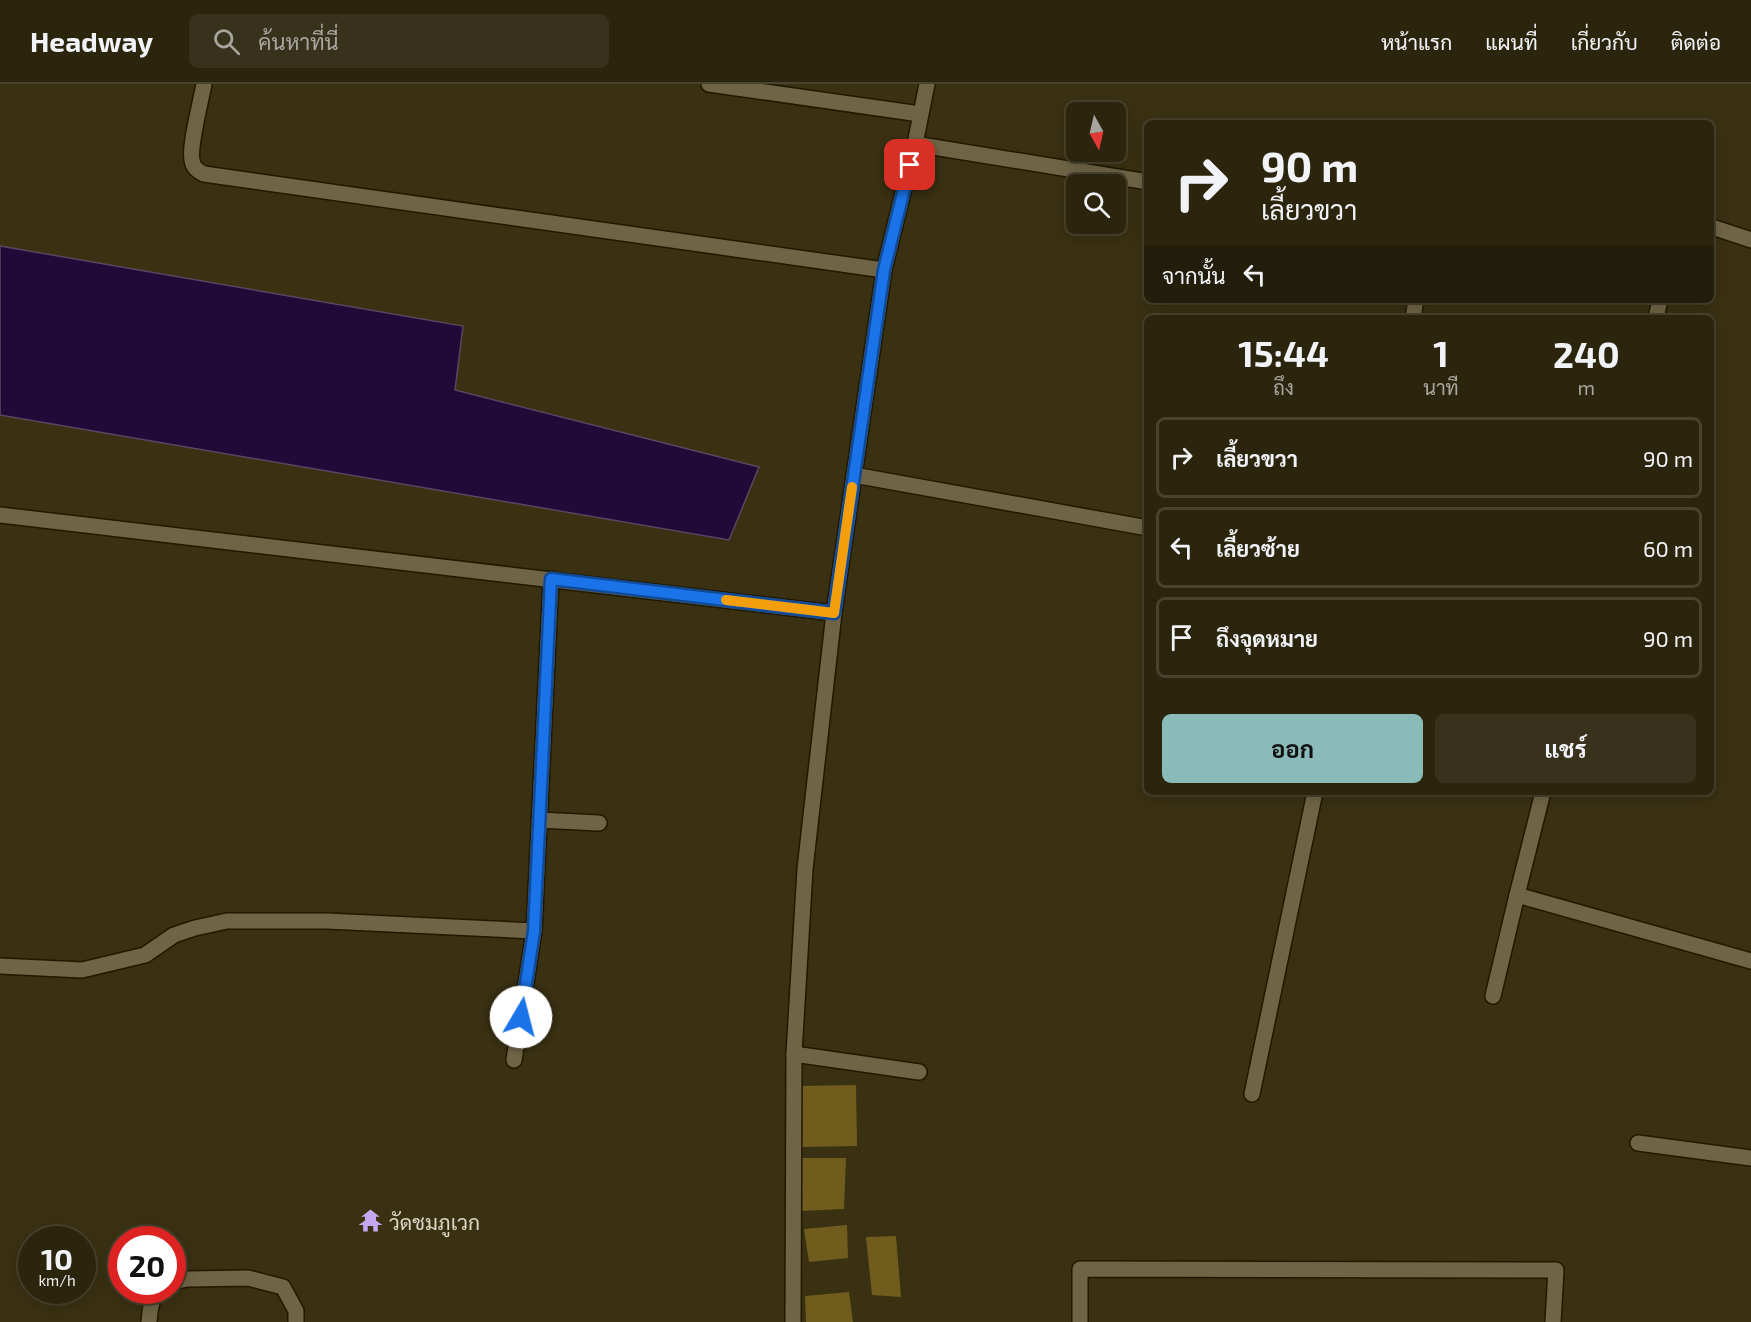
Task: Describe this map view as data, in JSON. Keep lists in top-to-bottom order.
{
  "places": {
    "temple": ["วัดชมภูเวก"]
  },
  "north": "bottom",
  "page": {
    "header": "Headway",
    "search": "ค้นหาที่นี่",
    "nav": [
      "หน้าแรก",
      "แผนที่",
      "เกี่ยวกับ",
      "ติดต่อ"
    ],
    "turn": ["90 m", "เลี้ยวขวา"],
    "then": "จากนั้น",
    "eta": [
      "15:44",
      "ถึง",
      "1",
      "นาที",
      "240",
      "m"
    ],
    "list": [
      {
        "name": "เลี้ยวขวา",
        "value": "90 m"
      },
      {
        "name": "เลี้ยวซ้าย",
        "value": "60 m"
      },
      {
        "name": "ถึงจุดหมาย",
        "value": "90 m"
      }
    ],
    "buttons": ["ออก", "แชร์"],
    "speed": "10 km/h",
    "limit": "20"
  }
}
